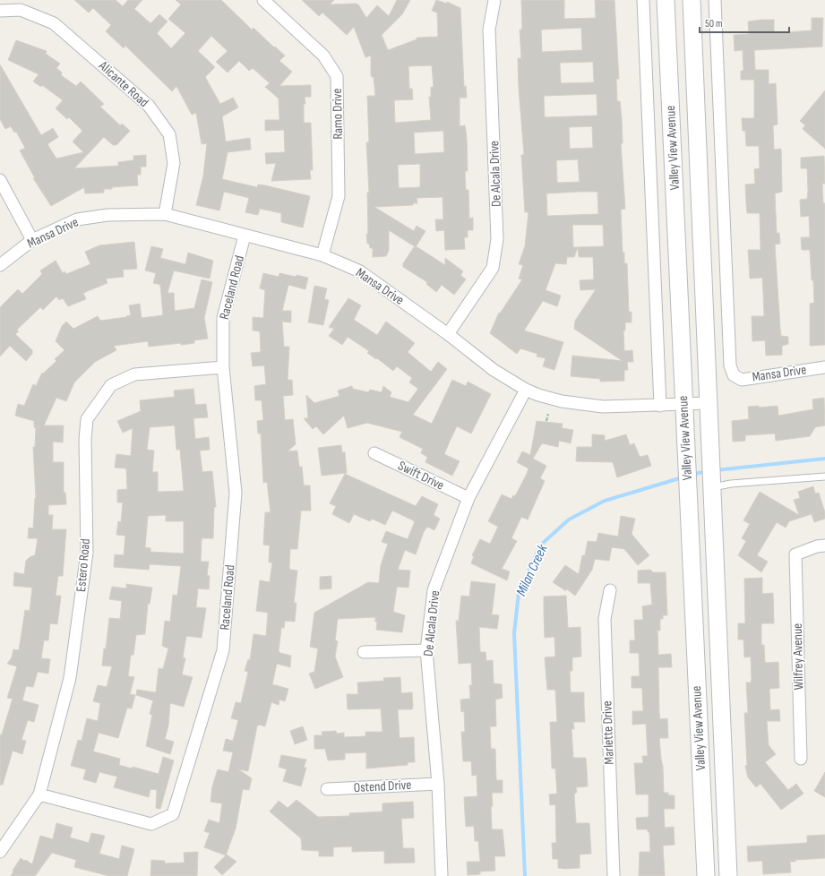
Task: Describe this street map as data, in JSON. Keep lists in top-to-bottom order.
{
  "streets": {
    "main road": ["Valley View Avenue"],
    "street": [
      "Alicante Road",
      "Ramo Drive",
      "De Alcala Drive",
      "Mansa Drive",
      "Raceland Road",
      "Swift Drive",
      "Estero Road",
      "Wilfrey Avenue",
      "Marlette Drive",
      "Ostend Drive"
    ]
  },
  "crossings": [
    ["Alicante Road", "Mansa Drive"],
    ["Ramo Drive", "Mansa Drive"],
    ["Valley View Avenue", "Mansa Drive"],
    ["De Alcala Drive", "Mansa Drive"],
    ["De Alcala Drive", "Swift Drive"],
    ["De Alcala Drive", "Ostend Drive"],
    ["Mansa Drive", "Raceland Road"],
    ["Raceland Road", "Estero Road"]
  ],
  "water": ["Milan Creek"],
  "scale_bar": "50 m"
}
